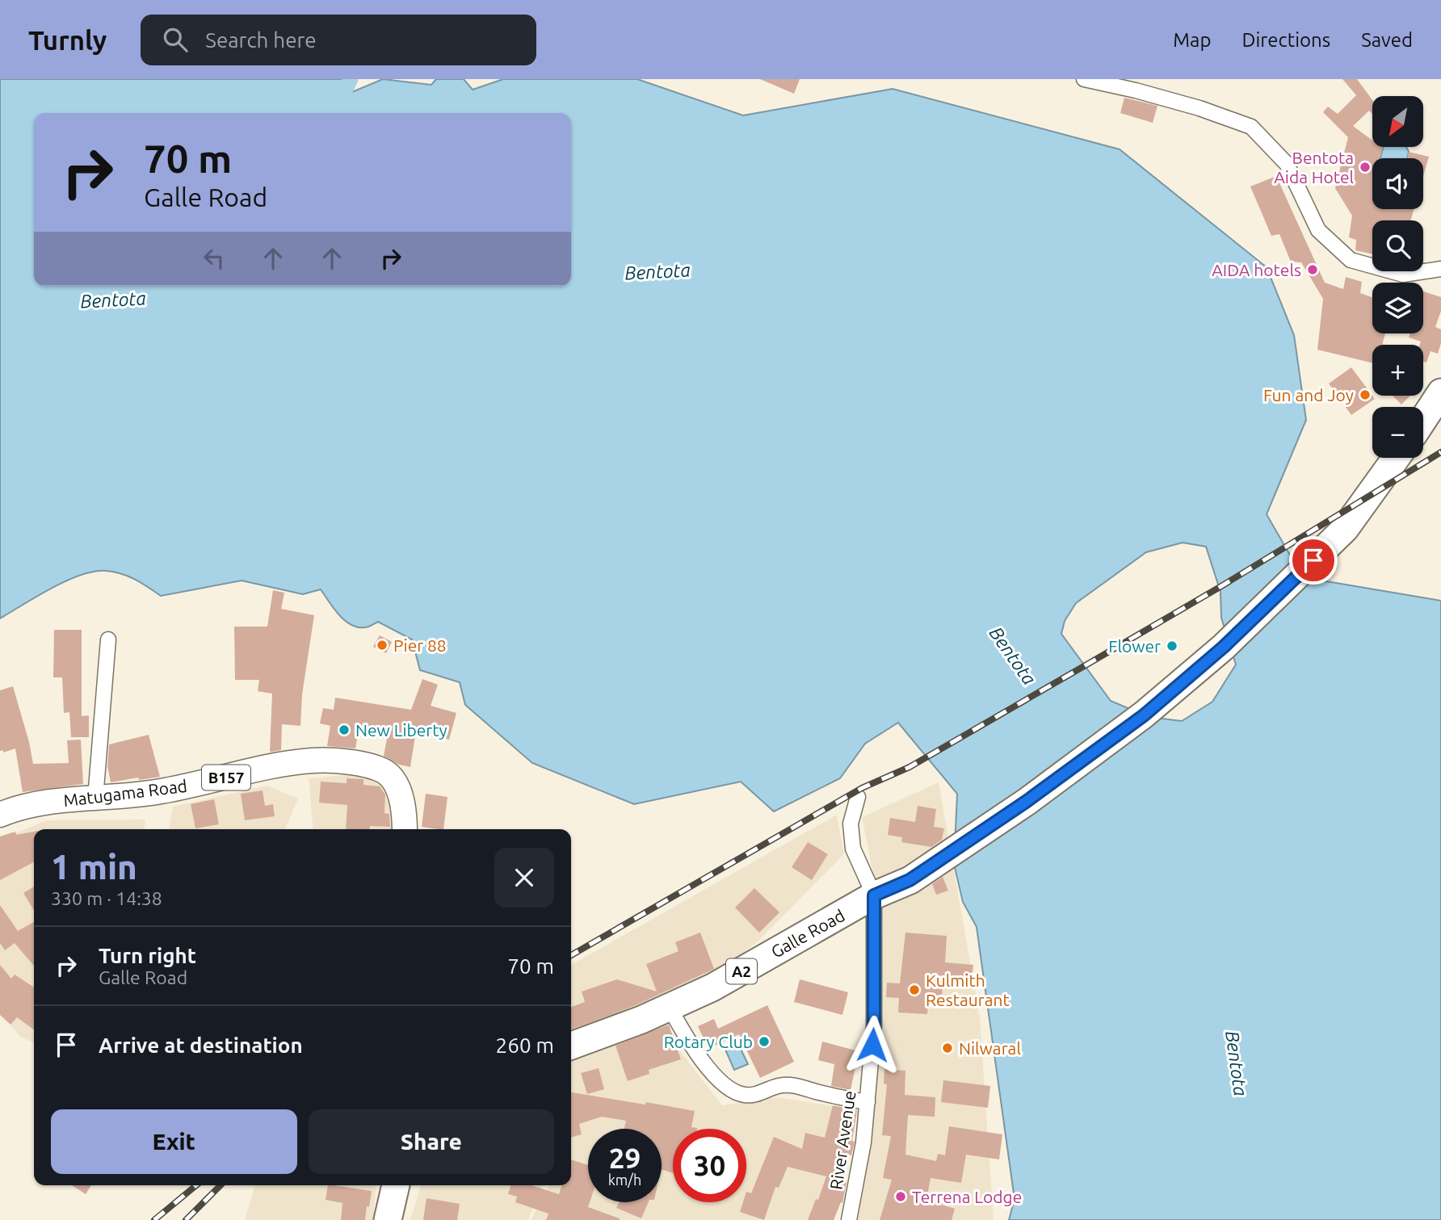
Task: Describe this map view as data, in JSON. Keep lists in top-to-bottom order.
{
  "streets": {
    "highway": ["Galle Road", "A2"],
    "main road": ["B157", "Matugama Road"],
    "street": ["River Avenue"]
  },
  "crossings": [
    ["Galle Road", "River Avenue"]
  ],
  "water": ["Bentota"],
  "places": [
    "Bentota Aida Hotel",
    "AIDA hotels",
    "Fun and Joy",
    "Pier 88",
    "Flower",
    "New Liberty",
    "Kulmith Restaurant",
    "Rotary Club",
    "Nilwaral",
    "Terrena Lodge"
  ],
  "north": "bottom left",
  "page": {
    "header": "Turnly",
    "search": "Search here",
    "nav": ["Map", "Directions", "Saved"],
    "map_buttons": ["+", "−"],
    "turn": ["70 m", "Galle Road"],
    "heading": ["1 min", "330 m · 14:38"],
    "list": [
      {
        "name": "Turn right",
        "note": "Galle Road",
        "value": "70 m"
      },
      {
        "name": "Arrive at destination",
        "value": "260 m"
      }
    ],
    "buttons": ["Exit", "Share"],
    "speed": "29 km/h",
    "limit": "30"
  }
}
